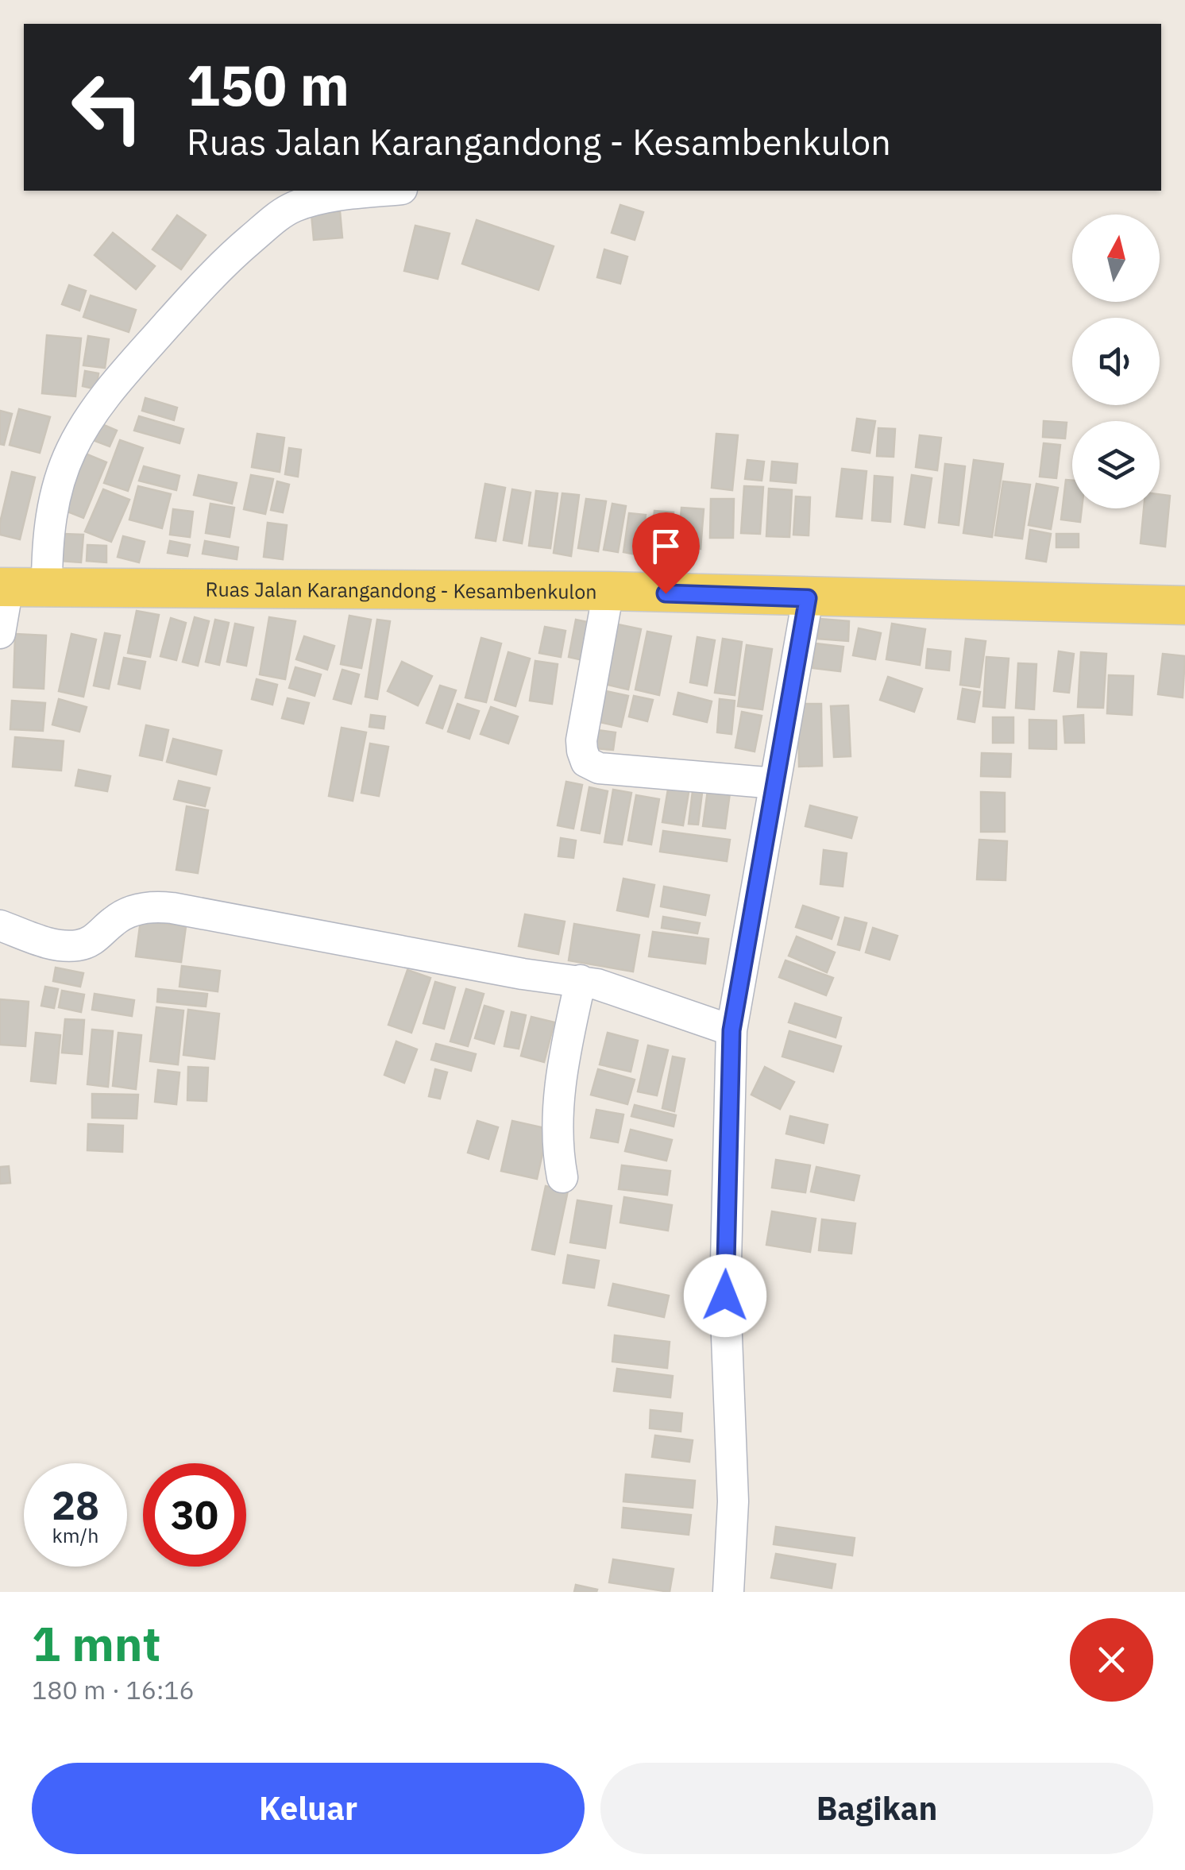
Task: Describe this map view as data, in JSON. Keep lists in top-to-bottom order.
{
  "streets": {
    "main road": ["Ruas Jalan Karangandong - Kesambenkulon"]
  },
  "north": "top",
  "page": {
    "turn": ["150 m", "Ruas Jalan Karangandong - Kesambenkulon"],
    "speed": "28 km/h",
    "limit": "30",
    "heading": ["1 mnt", "180 m · 16:16"],
    "buttons": ["Keluar", "Bagikan"]
  }
}
